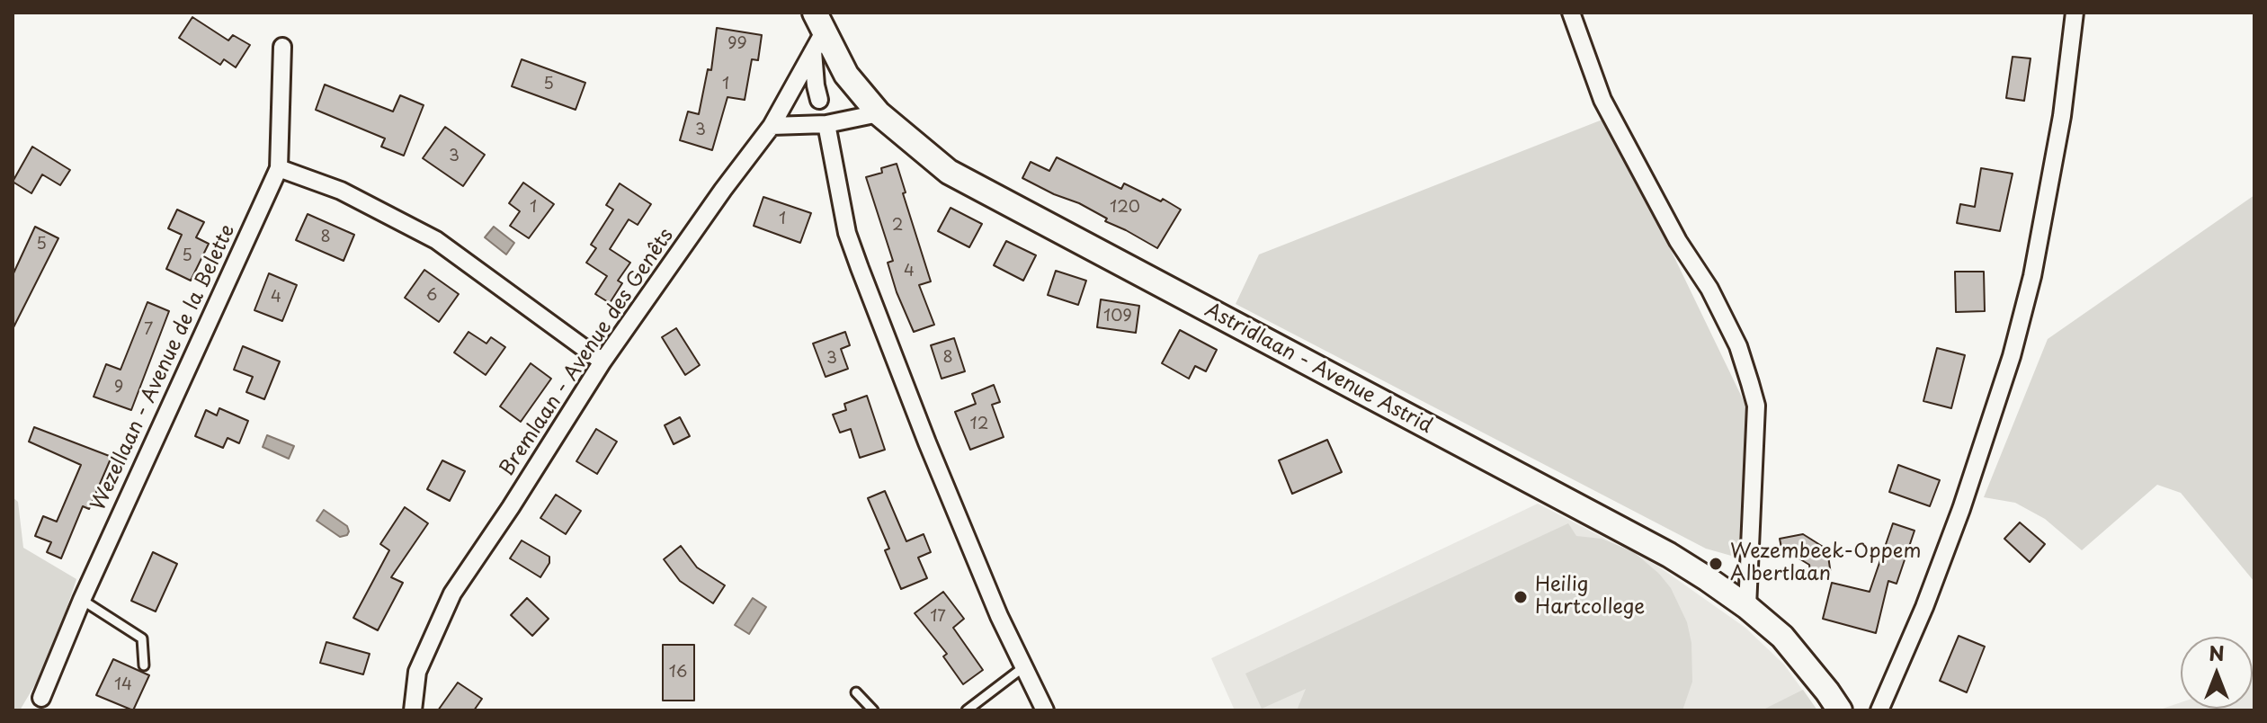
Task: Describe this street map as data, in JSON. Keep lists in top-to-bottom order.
{
  "streets": {
    "street": ["Bremlaan - Avenue des Genêts", "Wezellaan - Avenue de la Belette", "Astridlaan - Avenue Astrid"]
  },
  "crossings": [
    ["Bremlaan - Avenue des Genêts", "Astridlaan - Avenue Astrid"]
  ],
  "places": ["Wezembeek-Oppem Albertlaan", "Heilig Hartcollege"],
  "house_numbers": [
    "99",
    "5",
    "1",
    "3",
    "3",
    "1",
    "120",
    "1",
    "2",
    "8",
    "5",
    "5",
    "4",
    "6",
    "4",
    "109",
    "7",
    "8",
    "3",
    "9",
    "12",
    "17",
    "16",
    "14"
  ],
  "north": "top"
}
